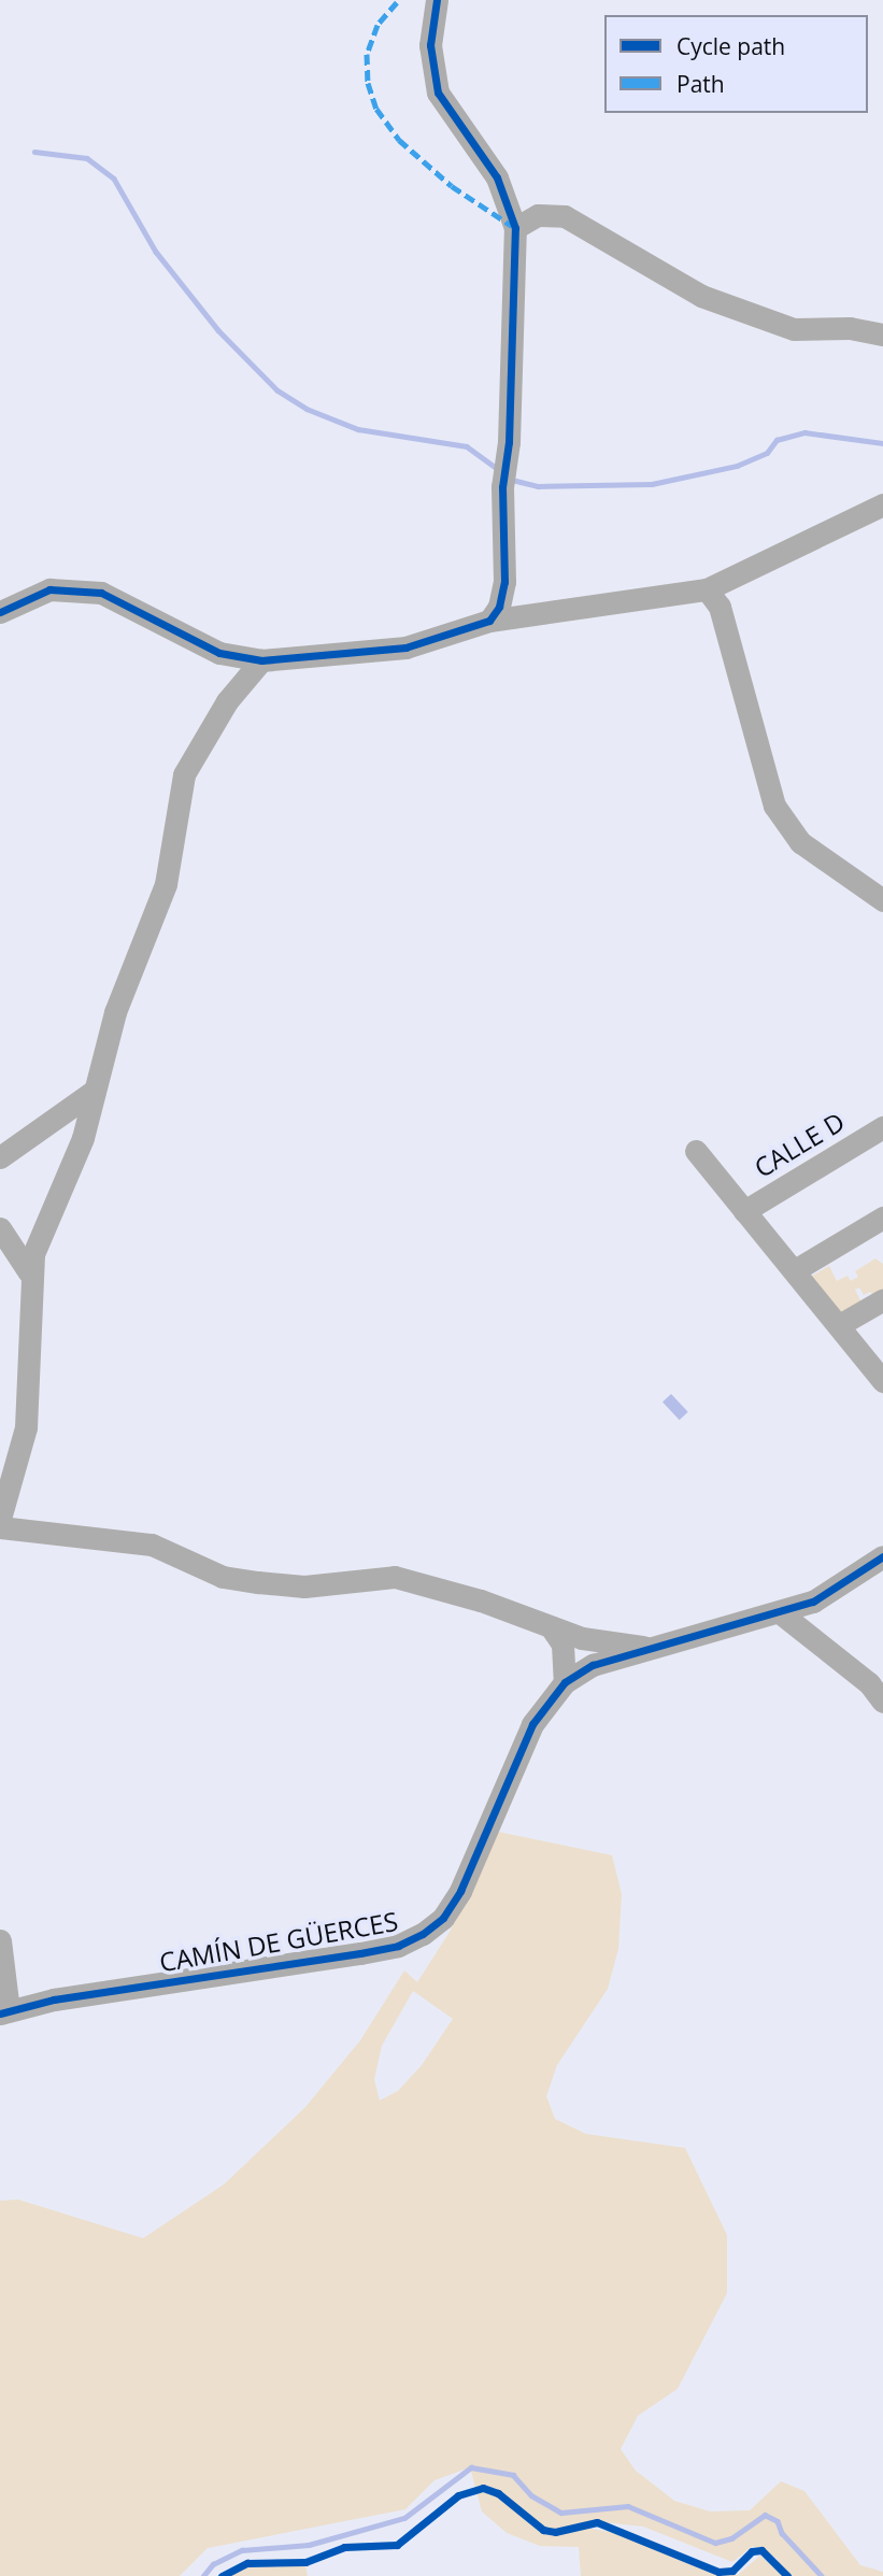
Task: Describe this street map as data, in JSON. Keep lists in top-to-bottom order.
{
  "streets": {
    "street": ["CALLE D", "CAMÍN DE GÜERCES"]
  },
  "legend": ["Cycle path", "Path"]
}
